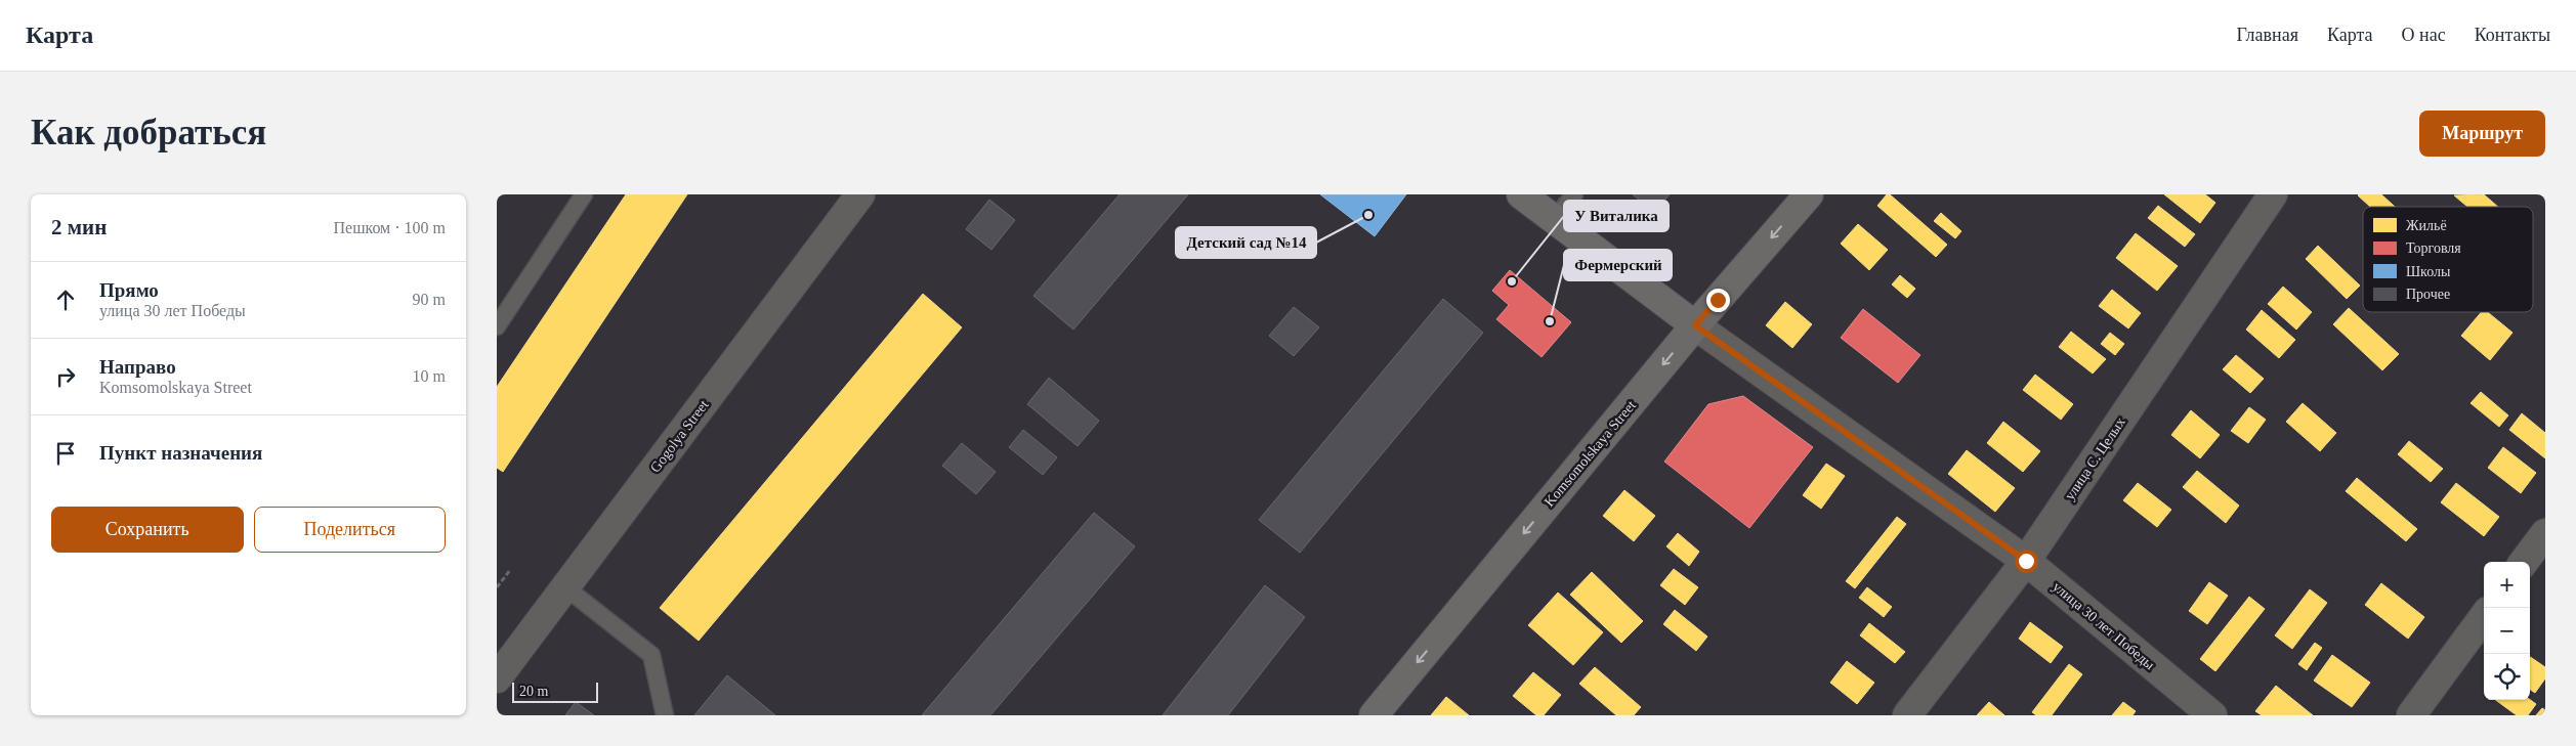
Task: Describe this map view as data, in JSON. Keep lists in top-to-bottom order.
{
  "streets": {
    "main road": ["Komsomolskaya Street", "улица 30 лет Победы"],
    "street": ["Gogolya Street", "улица С. Целых"]
  },
  "crossings": [
    ["Komsomolskaya Street", "улица 30 лет Победы"],
    ["улица С. Целых", "улица 30 лет Победы"]
  ],
  "one_way": ["Komsomolskaya Street"],
  "places": ["Детский сад №14", "У Виталика", "Фермерский"],
  "legend": [
    "Жильё",
    "Торговля",
    "Школы",
    "Прочее"
  ],
  "scale_bar": "20 m",
  "page": {
    "header": "Карта",
    "nav": [
      "Главная",
      "Карта",
      "О нас",
      "Контакты"
    ],
    "buttons": [
      "Маршрут",
      ["Сохранить", "Поделиться"]
    ],
    "title": "Как добраться",
    "heading": ["2 мин", "Пешком · 100 m"],
    "list": [
      ["Прямо", "улица 30 лет Победы", "90 m"],
      ["Направо", "Komsomolskaya Street", "10 m"],
      "Пункт назначения"
    ],
    "map_buttons": ["+", "−"],
    "scale": "20 m"
  }
}
